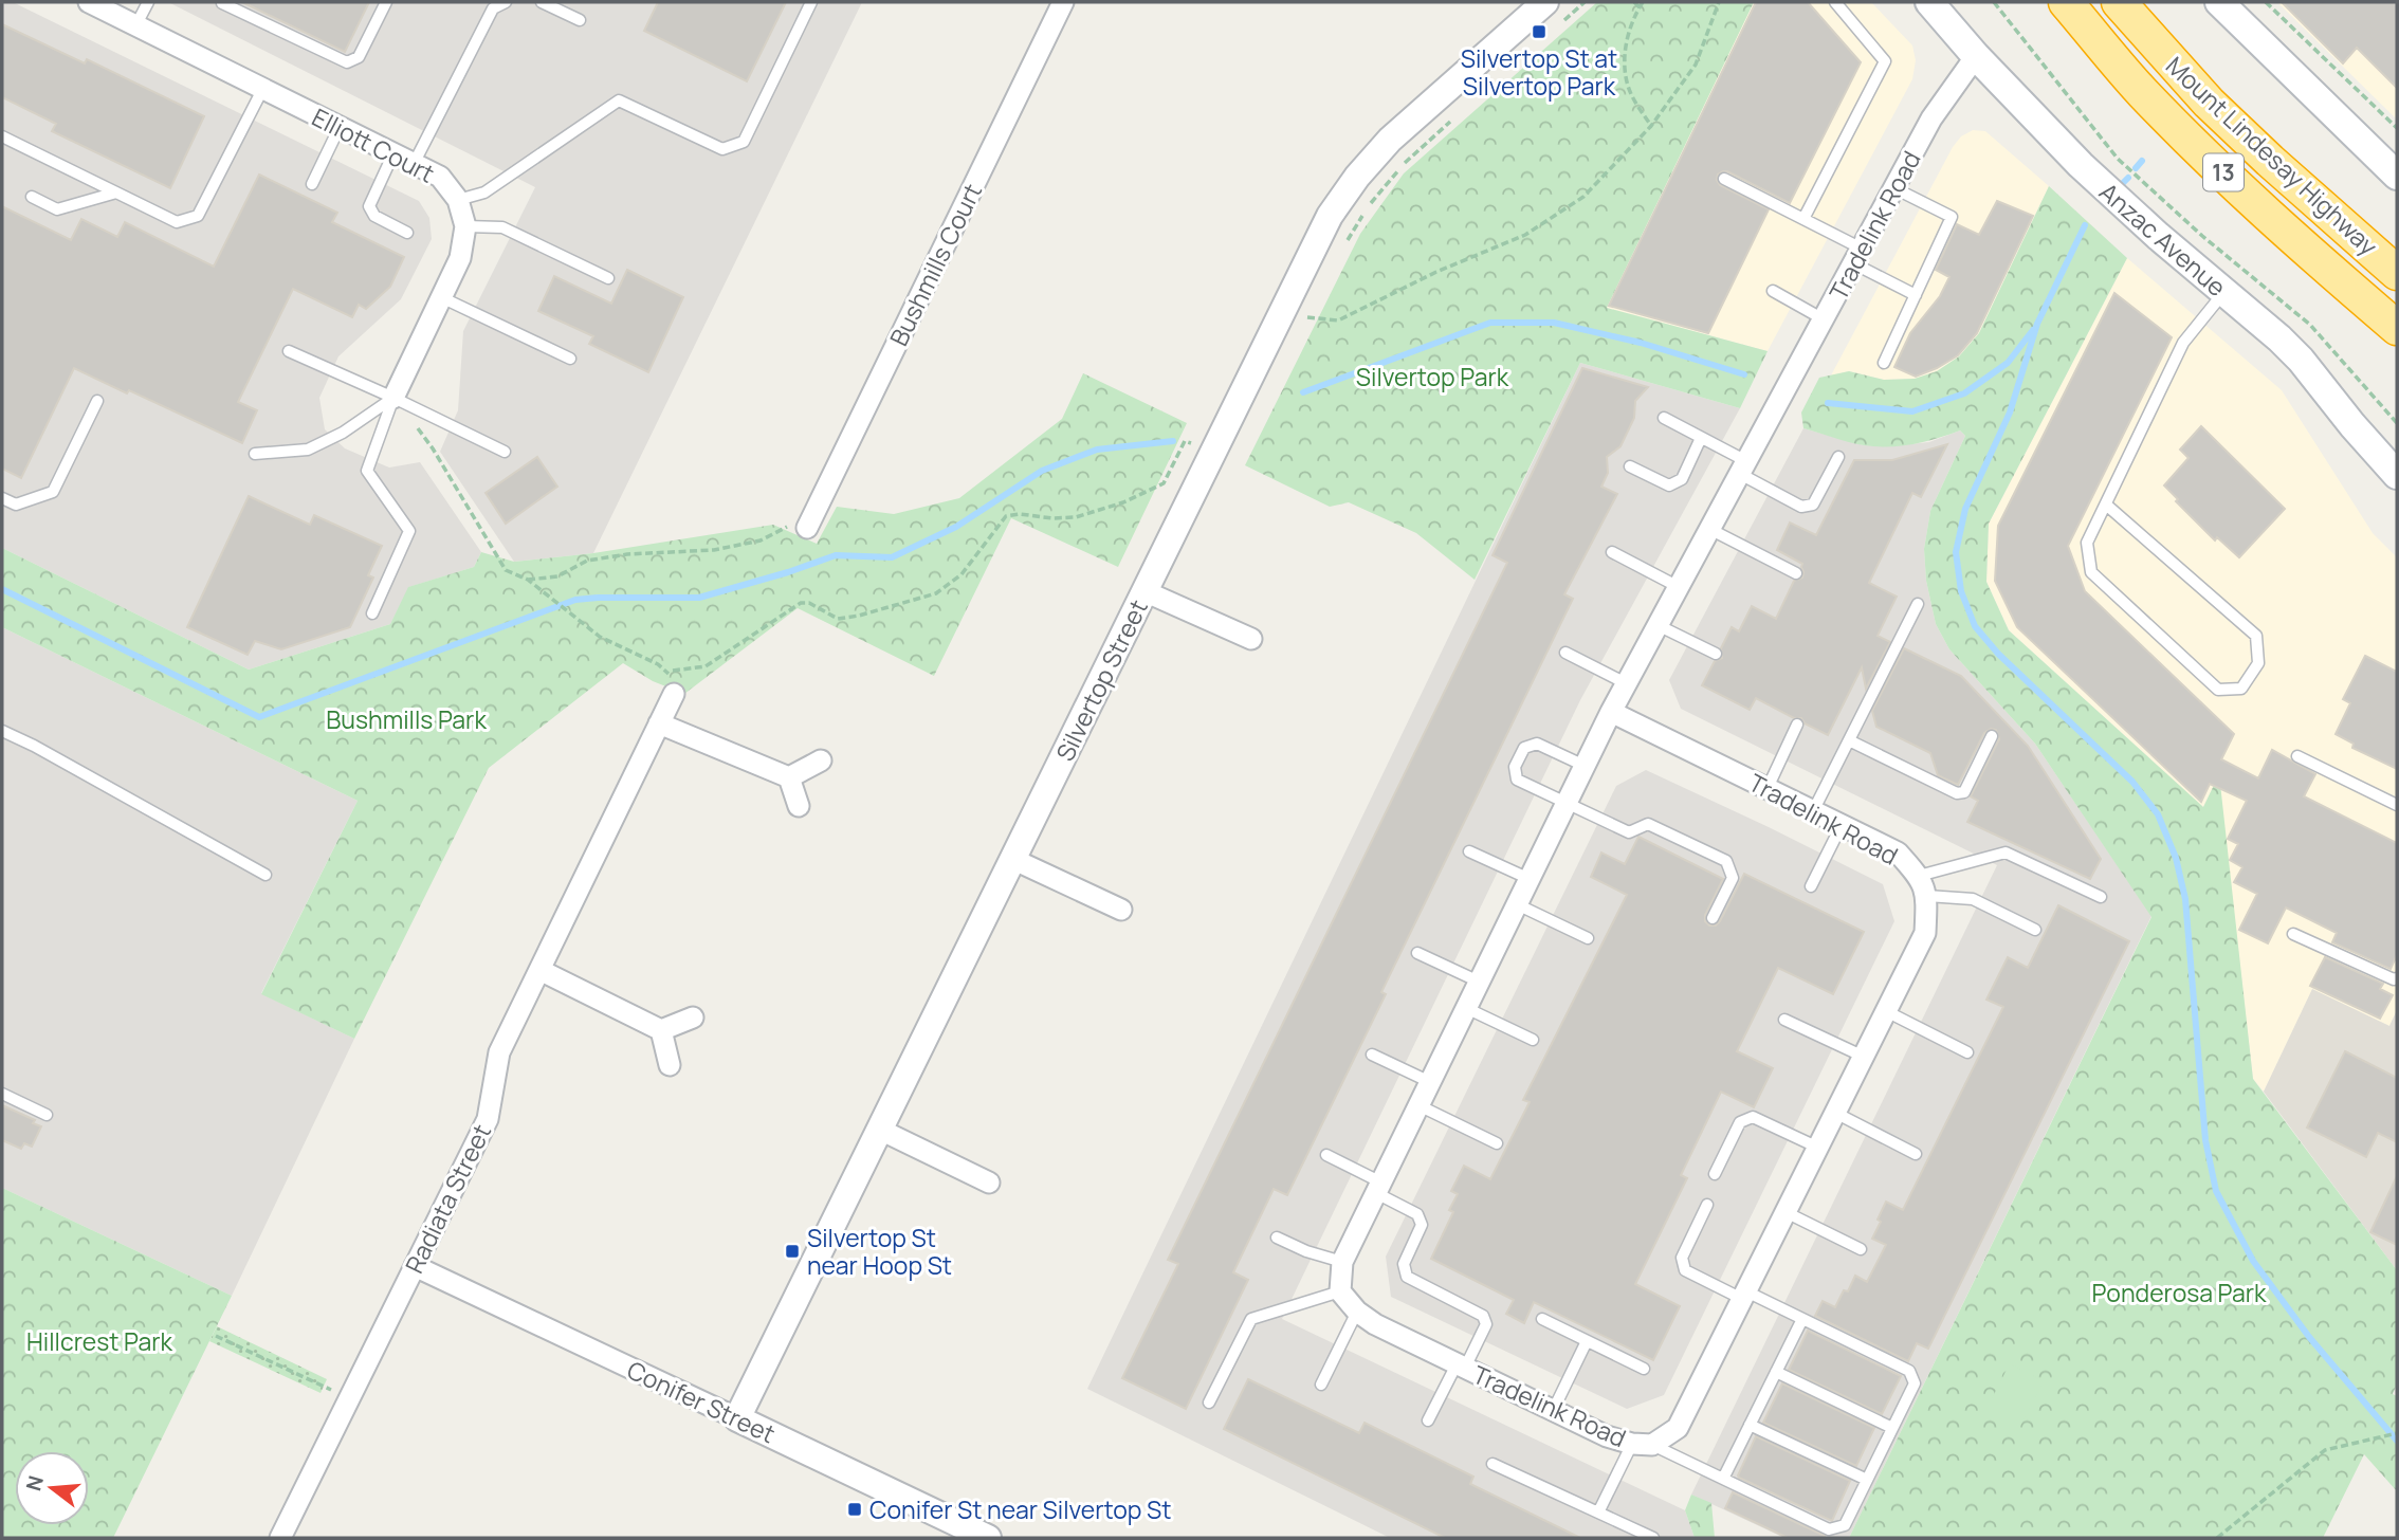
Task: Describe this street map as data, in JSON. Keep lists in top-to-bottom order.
{
  "streets": {
    "highway": ["Mount Lindesay Highway", "13"],
    "main road": ["Anzac Avenue"],
    "street": [
      "Elliott Court",
      "Tradelink Road",
      "Bushmills Court",
      "Silvertop Street",
      "Radiata Street",
      "Conifer Street"
    ]
  },
  "crossings": [
    ["Tradelink Road", "Anzac Avenue"],
    ["Silvertop Street", "Conifer Street"],
    ["Radiata Street", "Conifer Street"]
  ],
  "parks": [
    "Silvertop Park",
    "Bushmills Park",
    "Ponderosa Park",
    "Hillcrest Park"
  ],
  "places": {
    "transit": ["Silvertop St at Silvertop Park", "Silvertop St near Hoop St", "Conifer St near Silvertop St"]
  },
  "north": "left"
}
